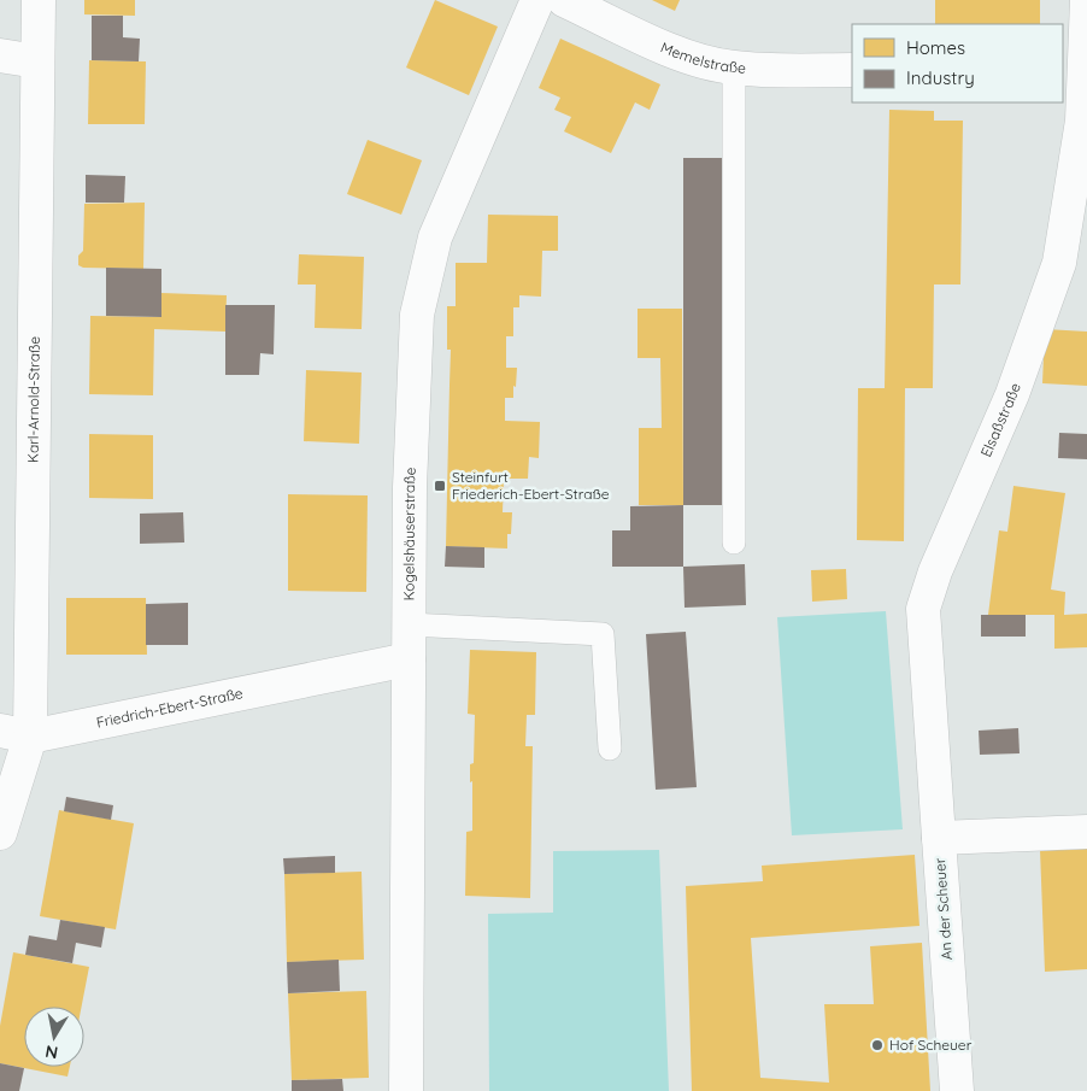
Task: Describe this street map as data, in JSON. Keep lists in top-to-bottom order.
{
  "streets": {
    "street": [
      "Memelstraße",
      "Karl-Arnold-Straße",
      "Elsaßstraße",
      "Kogelshäuserstraße",
      "Friedrich-Ebert-Straße",
      "An der Scheuer"
    ]
  },
  "crossings": [
    ["Karl-Arnold-Straße", "Friedrich-Ebert-Straße"],
    ["Elsaßstraße", "An der Scheuer"],
    ["Kogelshäuserstraße", "Friedrich-Ebert-Straße"]
  ],
  "places": {
    "transit": ["Steinfurt Friederich-Ebert-Straße"],
    "other": ["Hof Scheuer"]
  },
  "legend": ["Homes", "Industry"],
  "north": "bottom"
}
